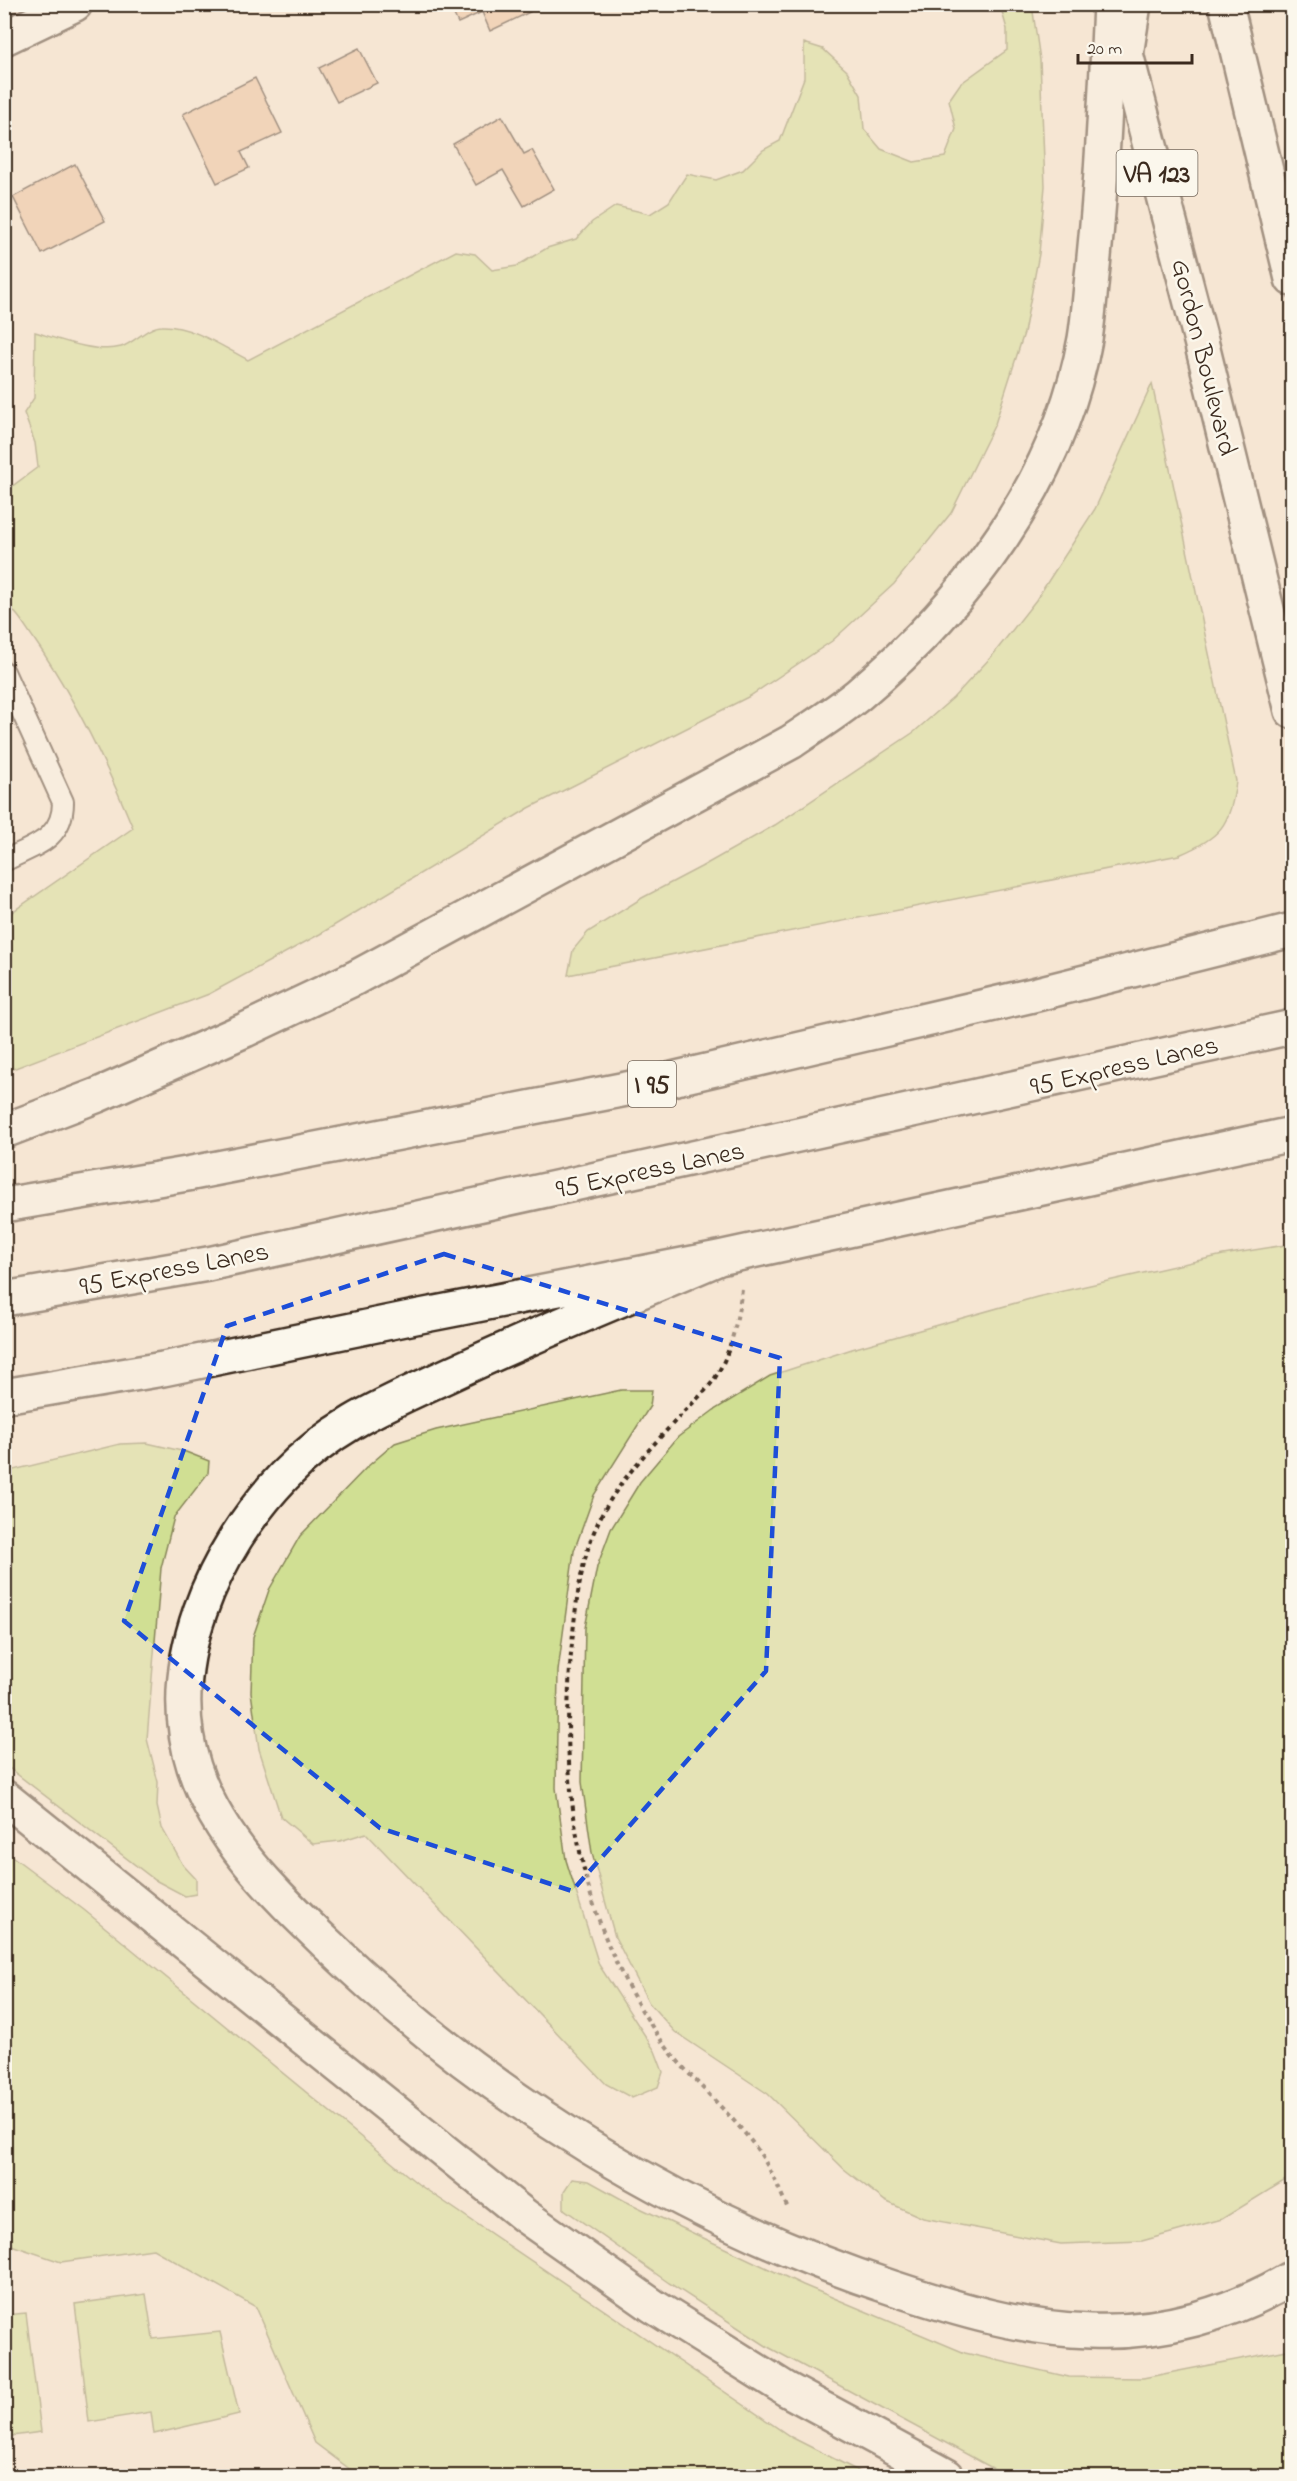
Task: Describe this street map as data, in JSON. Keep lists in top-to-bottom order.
{
  "streets": {
    "main road": [
      "VA 123",
      "Gordon Boulevard",
      "95 Express Lanes",
      "I 95"
    ]
  },
  "scale_bar": "20 m"
}
